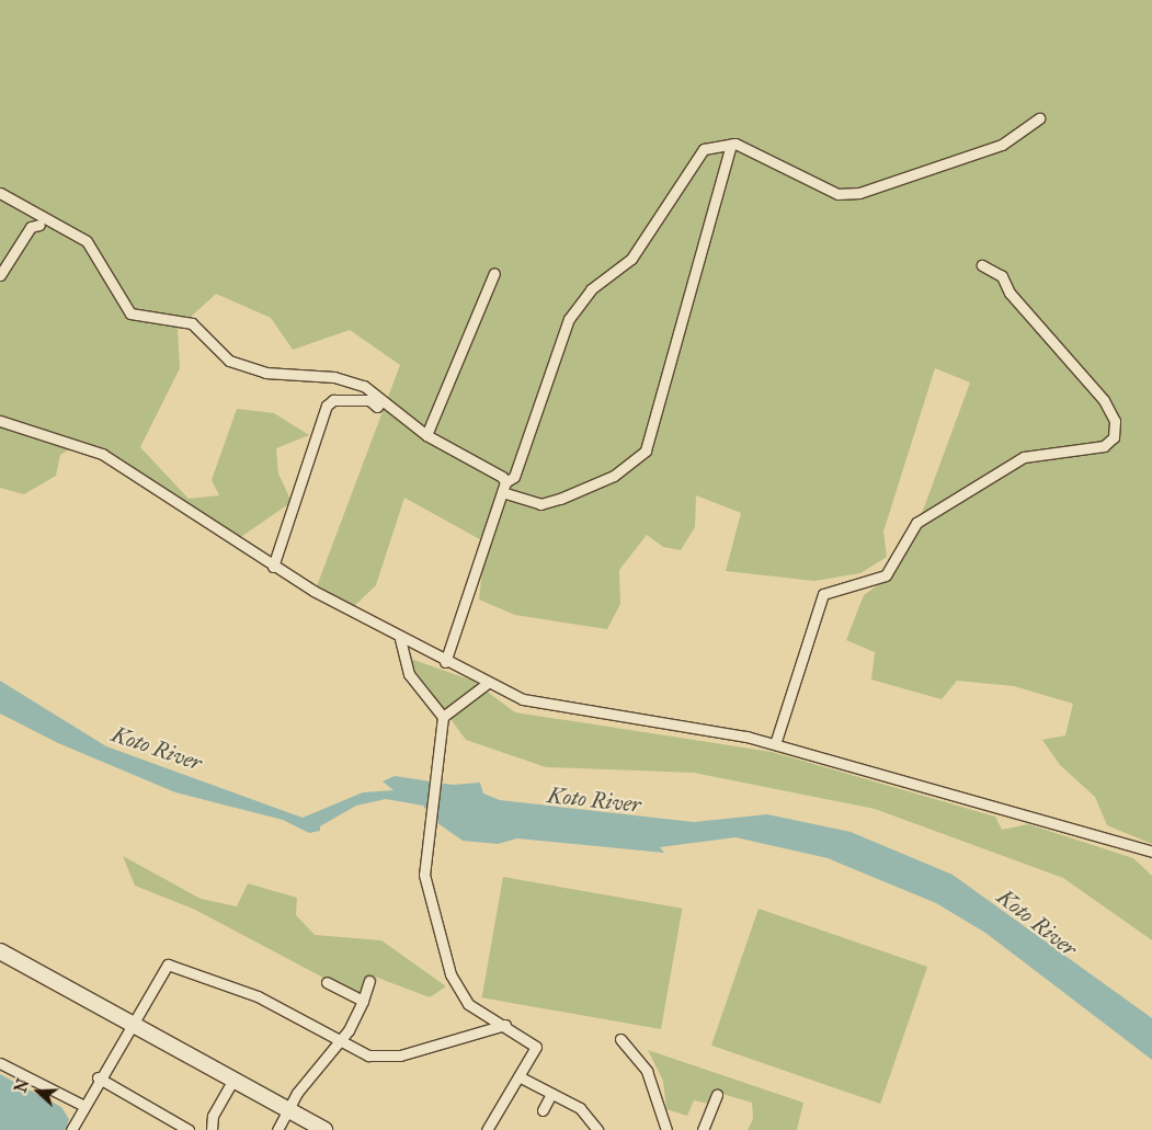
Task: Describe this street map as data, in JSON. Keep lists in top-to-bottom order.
{
  "water": ["Koto River"],
  "north": "left"
}
